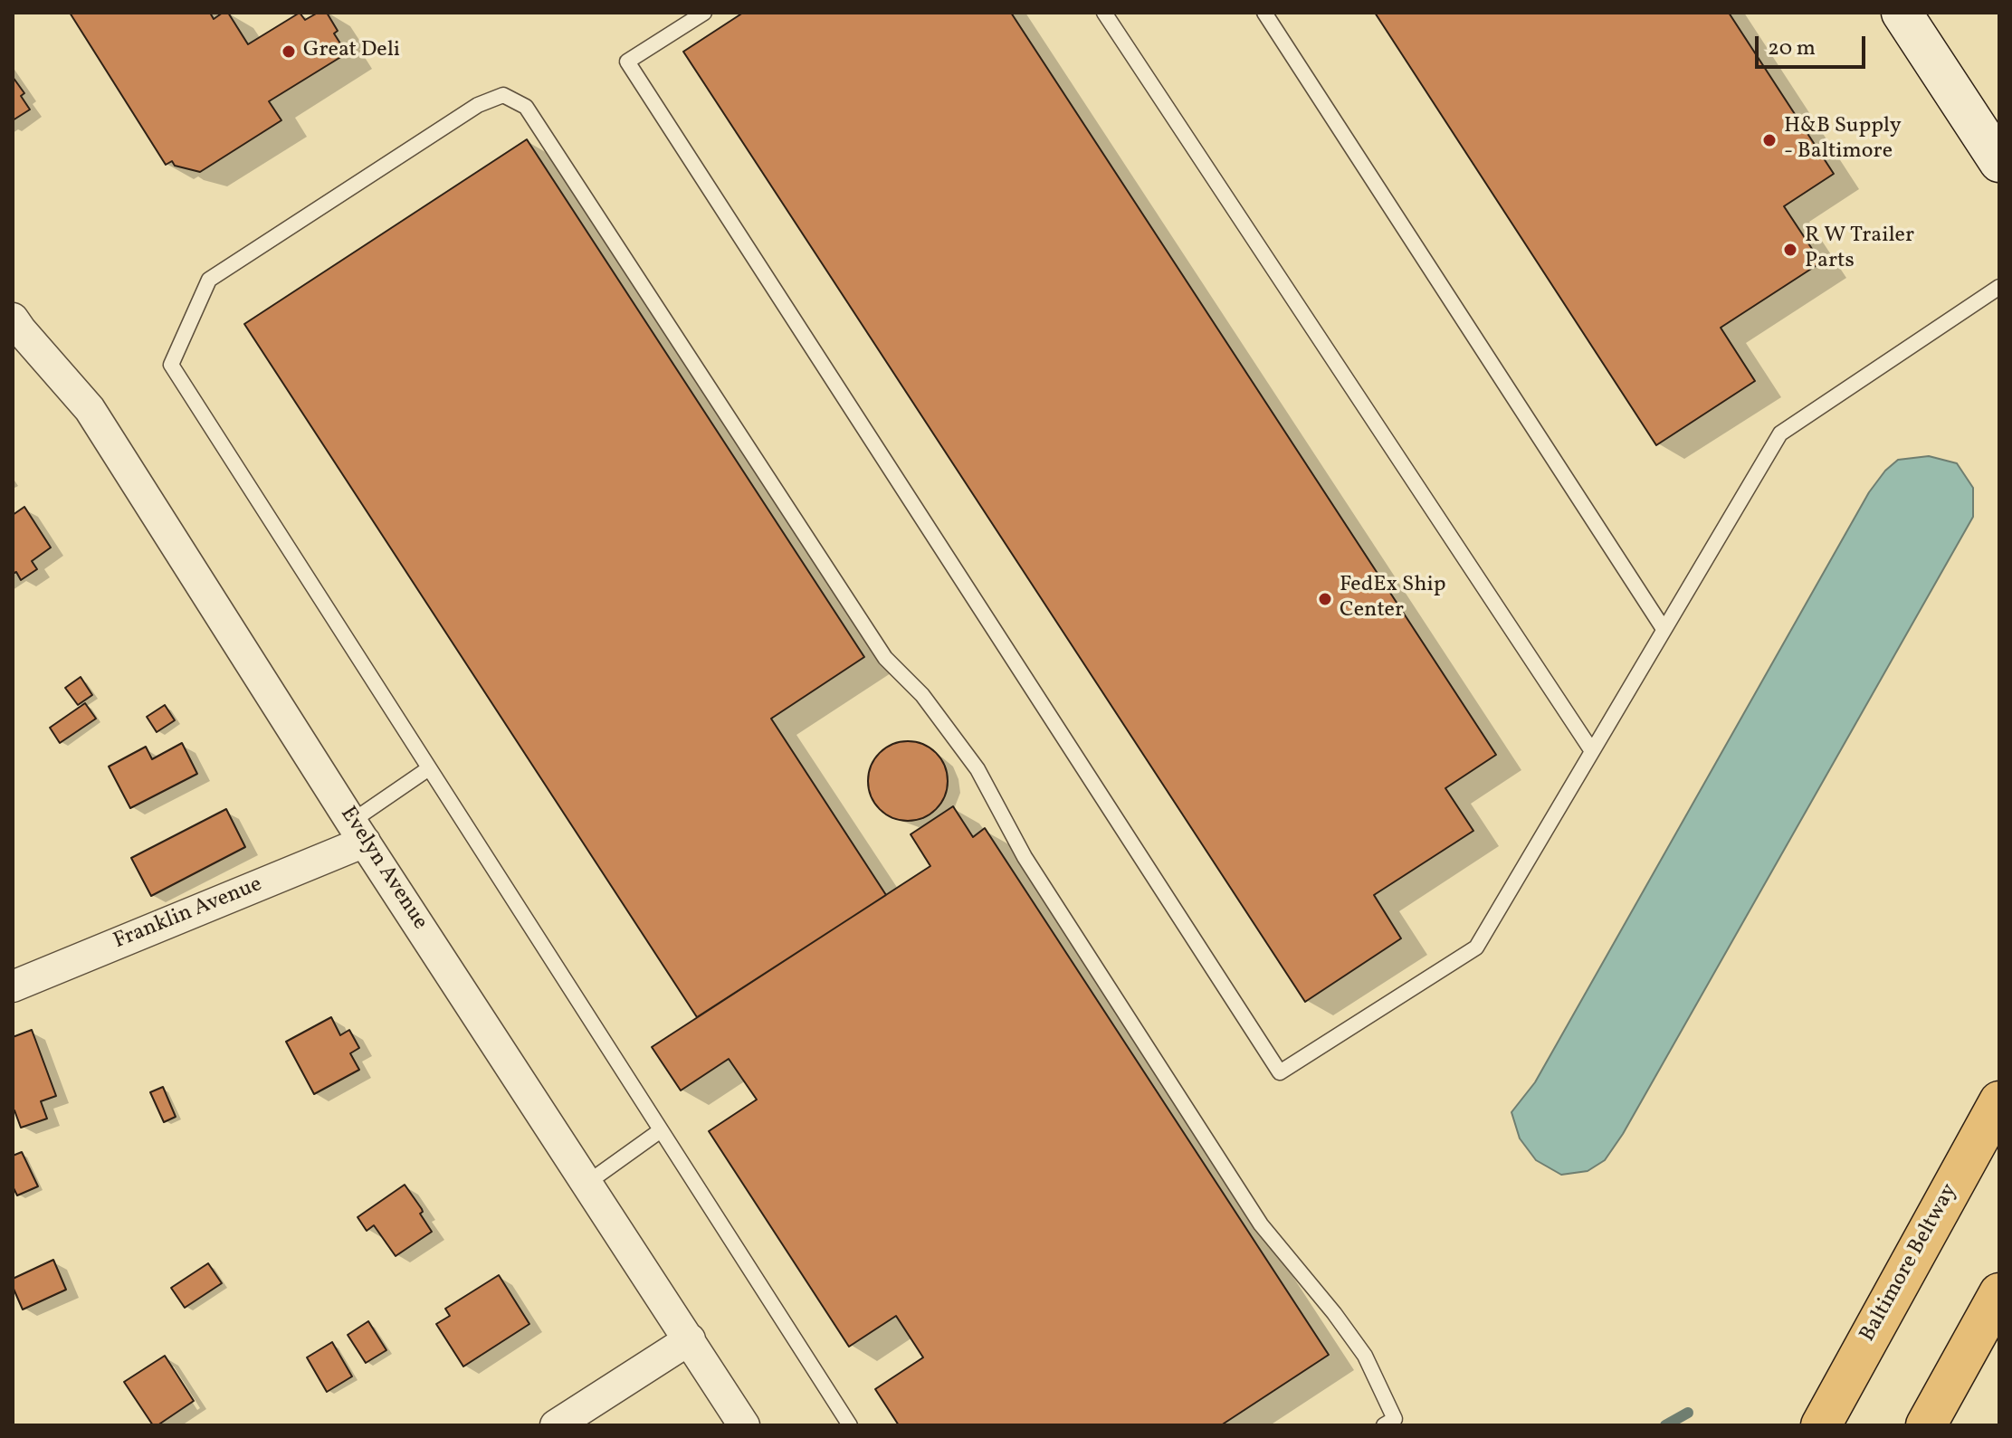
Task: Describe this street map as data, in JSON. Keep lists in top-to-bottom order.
{
  "streets": {
    "highway": ["Baltimore Beltway"],
    "street": ["Evelyn Avenue", "Franklin Avenue"]
  },
  "crossings": [
    ["Evelyn Avenue", "Franklin Avenue"]
  ],
  "places": [
    "Great Deli",
    "H&B Supply - Baltimore",
    "R W Trailer Parts",
    "FedEx Ship Center"
  ],
  "scale_bar": "20 m"
}
